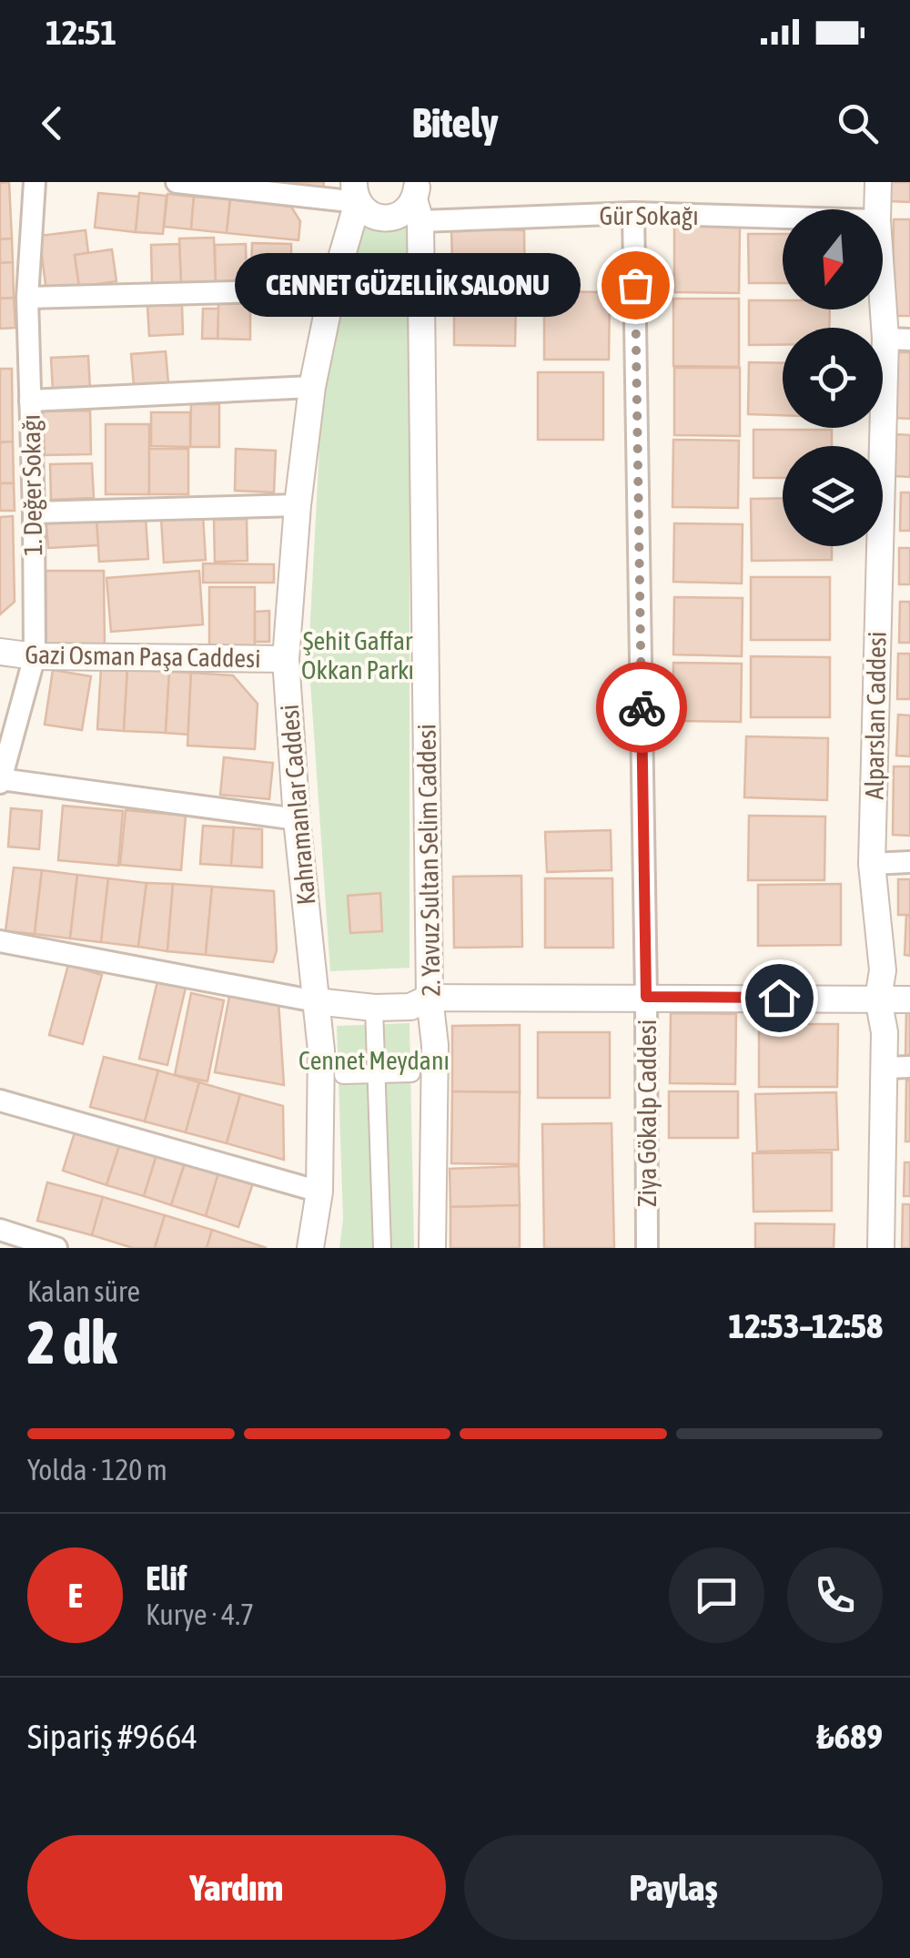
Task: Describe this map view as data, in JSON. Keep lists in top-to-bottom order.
{
  "streets": {
    "street": [
      "Gür Sokağı",
      "1. Değer Sokağı",
      "Gazi Osman Paşa Caddesi",
      "Alparslan Caddesi",
      "Kahramanlar Caddesi",
      "2. Yavuz Sultan Selim Caddesi",
      "Ziya Gökalp Caddesi"
    ]
  },
  "crossings": [
    ["Gür Sokağı", "2. Yavuz Sultan Selim Caddesi"],
    ["Gür Sokağı", "Ziya Gökalp Caddesi"],
    ["1. Değer Sokağı", "Gazi Osman Paşa Caddesi"],
    ["Gazi Osman Paşa Caddesi", "Kahramanlar Caddesi"]
  ],
  "parks": ["Şehit Gaffar Okkan Parkı", "Cennet Meydanı"],
  "places": ["CENNET GÜZELLİK SALONU"],
  "north": "bottom",
  "page": {
    "status": "12:51",
    "header": "Bitely",
    "bubble": "CENNET GÜZELLİK SALONU",
    "heading": ["2 dk", "Kalan süre", "12:53–12:58"],
    "panel": [
      "Elif",
      "Kurye · 4.7",
      "Sipariş #9664",
      "₺689"
    ],
    "bar": "Yolda · 120 m",
    "round": "E",
    "buttons": ["Yardım", "Paylaş"]
  }
}
